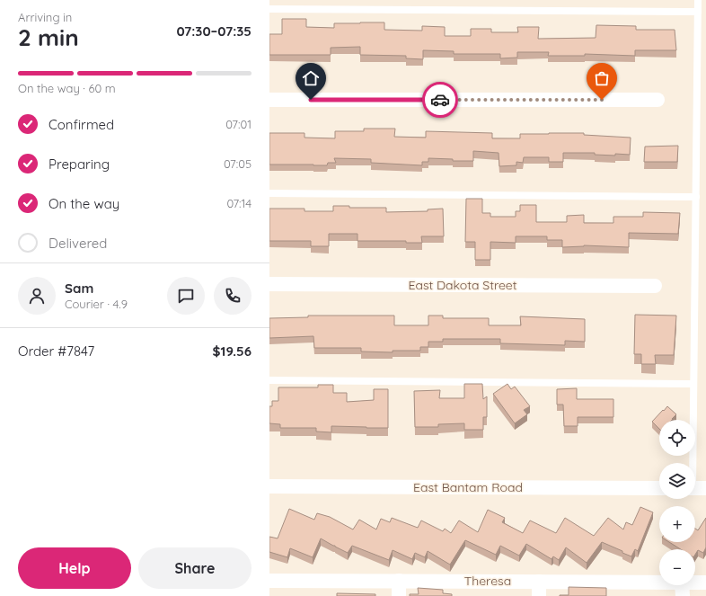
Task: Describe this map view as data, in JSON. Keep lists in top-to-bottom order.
{
  "streets": {
    "street": ["East Dakota Street", "East Bantam Road", "Theresa"]
  },
  "page": {
    "heading": ["2 min", "Arriving in", "07:30–07:35"],
    "panel": [
      "Sam",
      "Courier · 4.9",
      "Order #7847",
      "$19.56"
    ],
    "bar": "On the way · 60 m",
    "list": [
      ["Confirmed", "07:01"],
      ["Preparing", "07:05"],
      ["On the way", "07:14"],
      "Delivered"
    ],
    "map_buttons": ["+", "−"],
    "buttons": ["Help", "Share"]
  }
}
